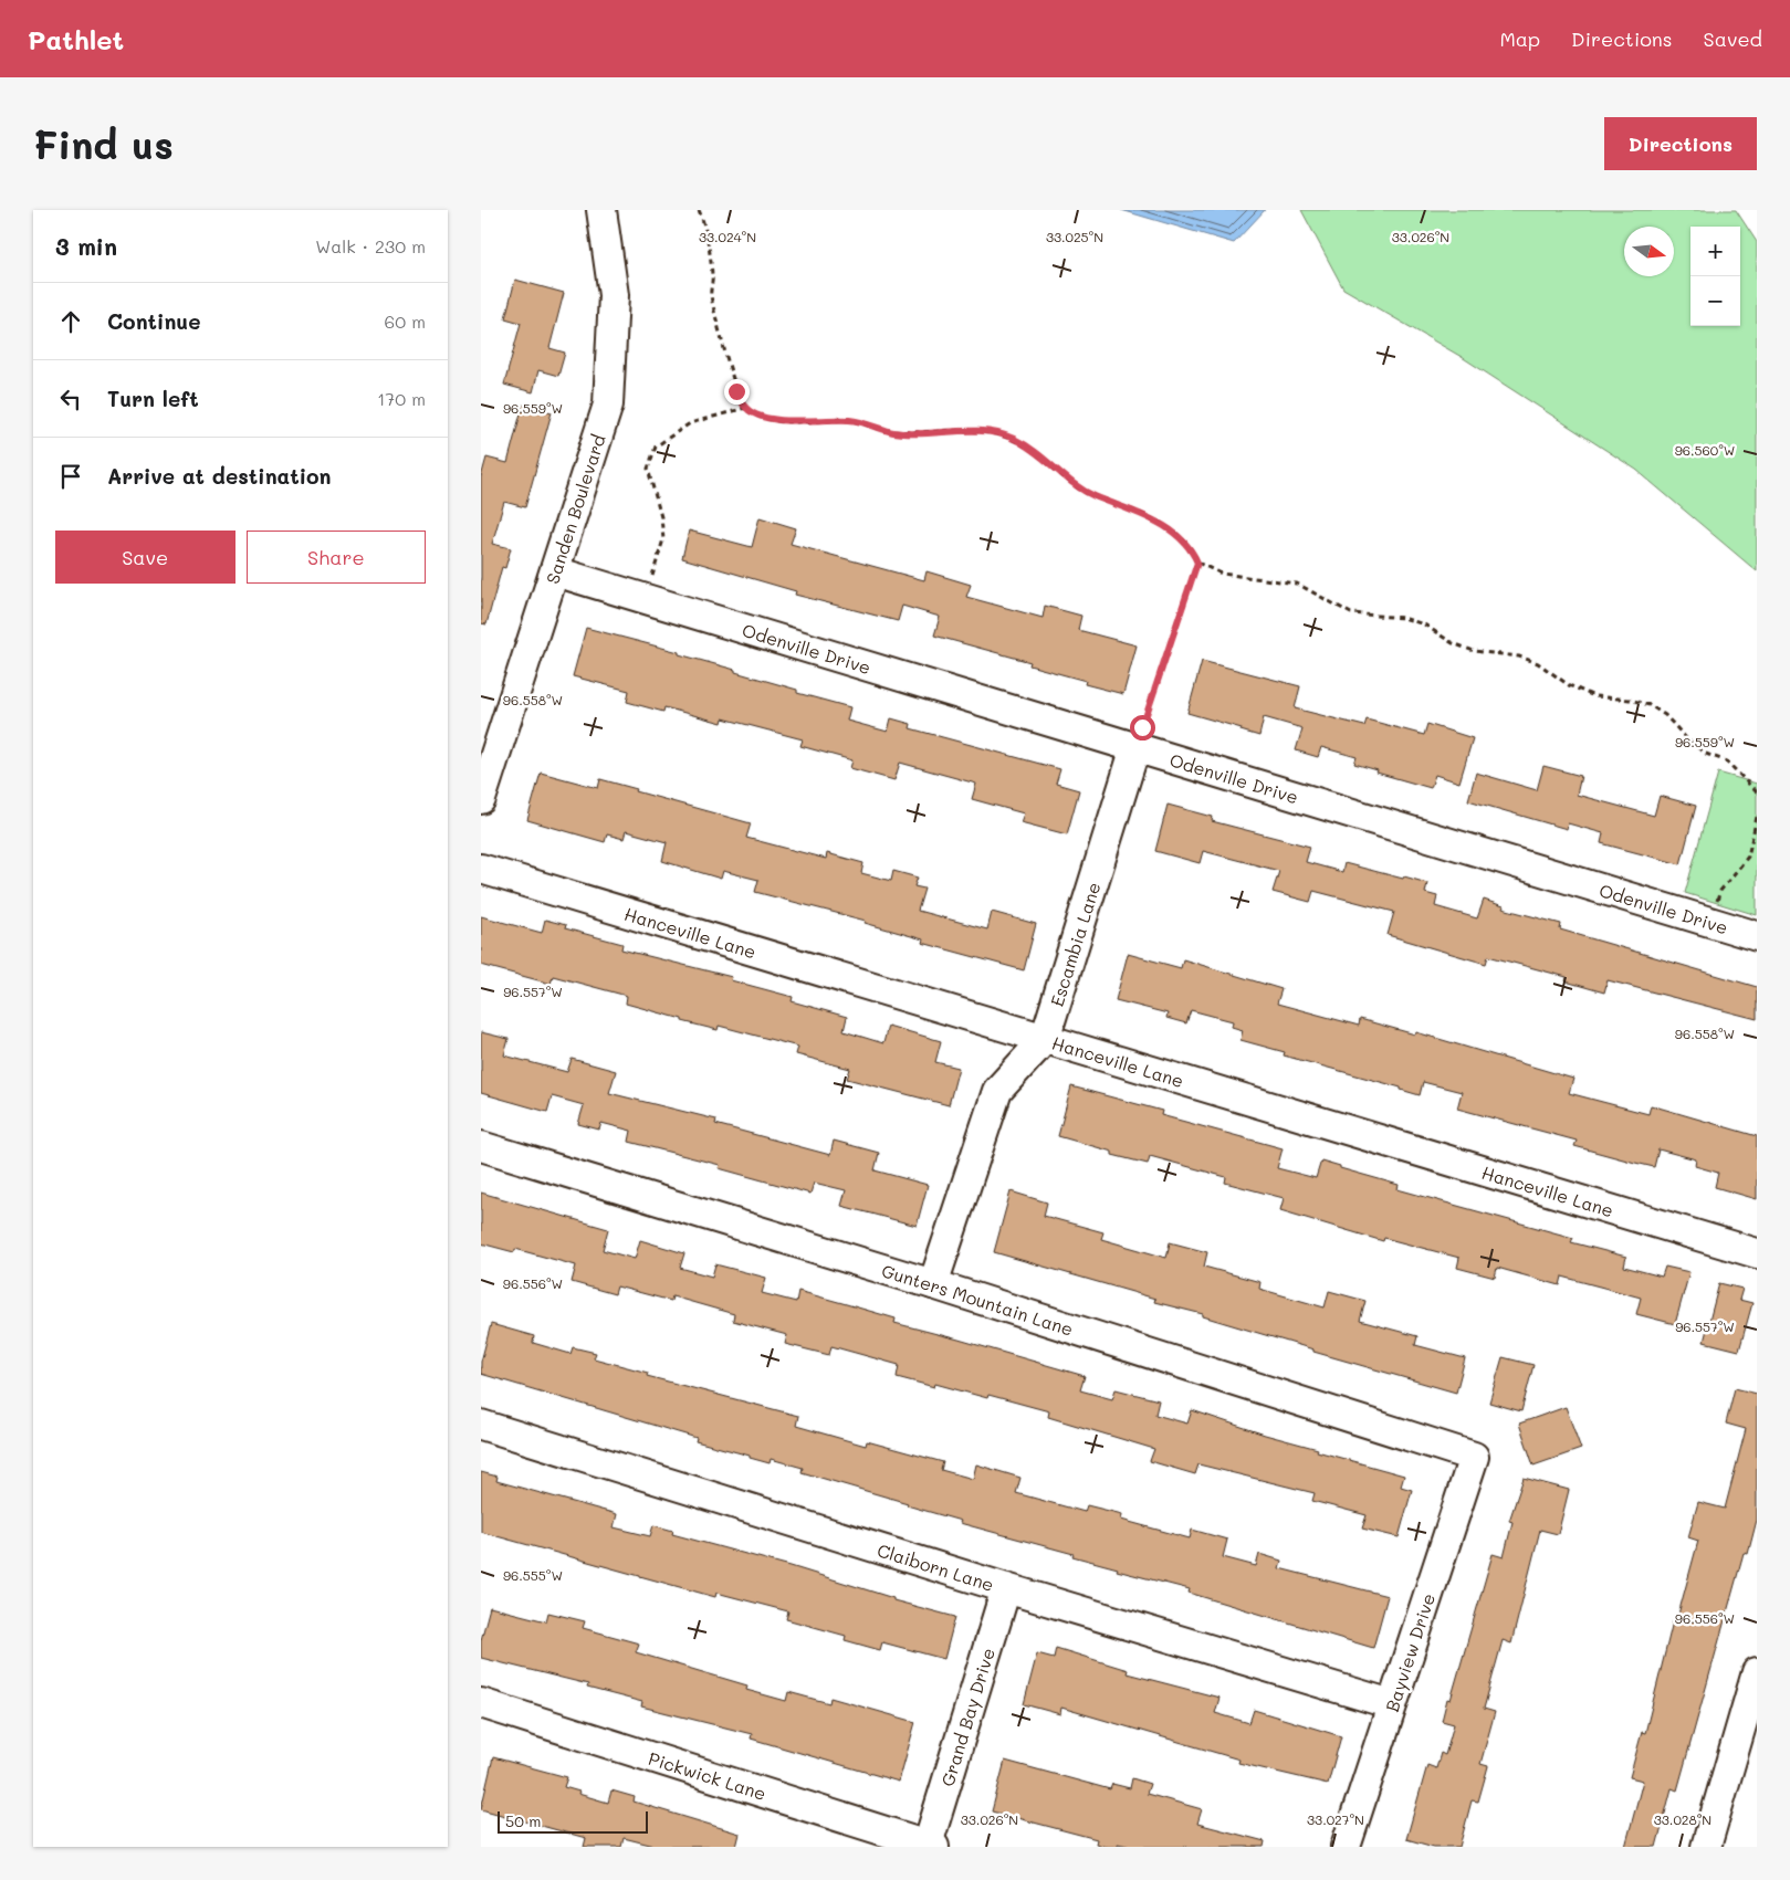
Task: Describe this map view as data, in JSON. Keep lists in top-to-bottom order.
{
  "streets": {
    "street": [
      "Sanden Boulevard",
      "Odenville Drive",
      "Hanceville Lane",
      "Escambia Lane",
      "Gunters Mountain Lane",
      "Claiborn Lane",
      "Bayview Drive",
      "Grand Bay Drive",
      "Pickwick Lane"
    ]
  },
  "crossings": [
    ["Sanden Boulevard", "Odenville Drive"],
    ["Odenville Drive", "Escambia Lane"],
    ["Hanceville Lane", "Escambia Lane"],
    ["Escambia Lane", "Gunters Mountain Lane"],
    ["Gunters Mountain Lane", "Bayview Drive"],
    ["Claiborn Lane", "Bayview Drive"],
    ["Claiborn Lane", "Grand Bay Drive"],
    ["Grand Bay Drive", "Pickwick Lane"]
  ],
  "scale_bar": "50 m",
  "north": "right",
  "page": {
    "header": "Pathlet",
    "nav": ["Map", "Directions", "Saved"],
    "buttons": [
      "Directions",
      ["Save", "Share"]
    ],
    "title": "Find us",
    "heading": ["3 min", "Walk · 230 m"],
    "map_buttons": ["+", "−"],
    "list": [
      ["Continue", "60 m"],
      ["Turn left", "170 m"],
      "Arrive at destination"
    ],
    "scale": "50 m"
  },
  "coordinates": [
    "33.024°N",
    "33.025°N",
    "33.026°N",
    "96.559°W",
    "96.560°W",
    "96.558°W",
    "96.557°W",
    "96.556°W",
    "96.555°W",
    "33.027°N",
    "33.028°N"
  ]
}
